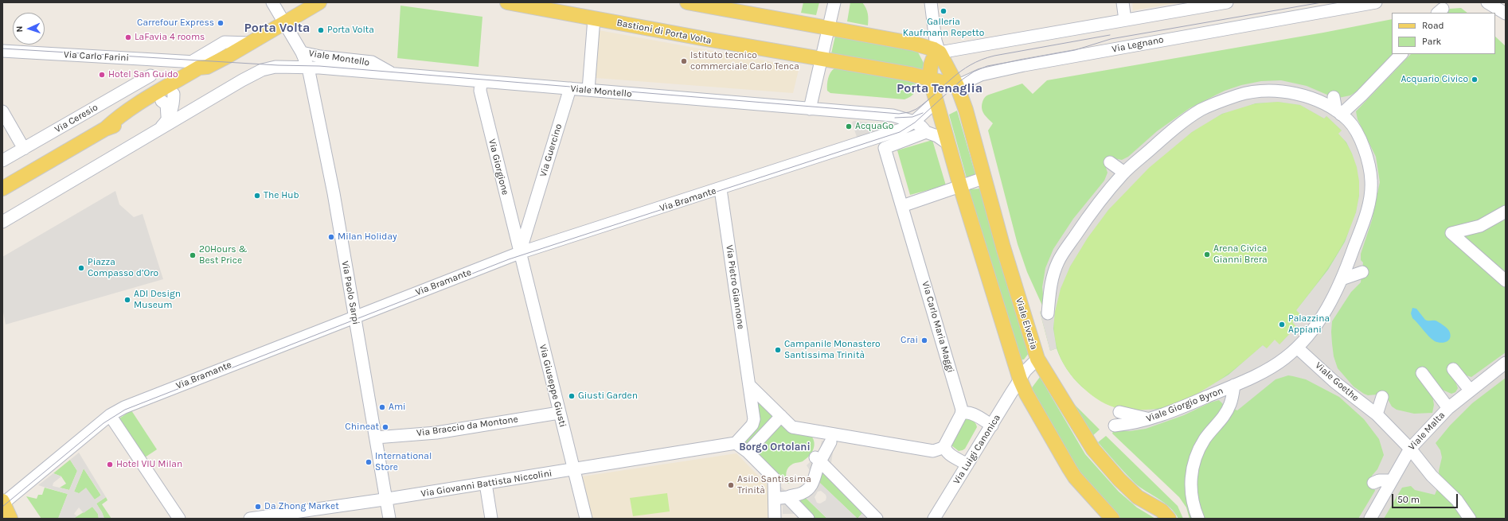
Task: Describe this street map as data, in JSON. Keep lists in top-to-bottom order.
{
  "streets": {
    "main road": ["Bastioni di Porta Volta", "Via Legnano", "Viale Elvezia"],
    "street": [
      "Via Carlo Farini",
      "Viale Montello",
      "Via Ceresio",
      "Via Guercino",
      "Via Giorgione",
      "Via Bramante",
      "Via Pietro Giannone",
      "Via Paolo Sarpi",
      "Via Carlo Maria Maggi",
      "Viale Goethe",
      "Via Giuseppe Giusti",
      "Viale Giorgio Byron",
      "Via Braccio da Montone",
      "Viale Malta",
      "Via Luigi Canonica",
      "Via Giovanni Battista Niccolini"
    ]
  },
  "crossings": [
    ["Bastioni di Porta Volta", "Via Legnano"],
    ["Bastioni di Porta Volta", "Viale Elvezia"],
    ["Via Legnano", "Viale Montello"],
    ["Via Legnano", "Via Bramante"],
    ["Via Legnano", "Viale Elvezia"],
    ["Viale Montello", "Via Guercino"],
    ["Viale Montello", "Via Giorgione"],
    ["Viale Montello", "Via Bramante"],
    ["Viale Montello", "Via Paolo Sarpi"],
    ["Via Guercino", "Via Giorgione"],
    ["Via Guercino", "Via Bramante"],
    ["Via Guercino", "Via Giuseppe Giusti"],
    ["Via Giorgione", "Via Bramante"],
    ["Via Giorgione", "Via Giuseppe Giusti"],
    ["Via Bramante", "Via Pietro Giannone"],
    ["Via Bramante", "Via Paolo Sarpi"],
    ["Via Bramante", "Via Giuseppe Giusti"],
    ["Via Pietro Giannone", "Via Giovanni Battista Niccolini"],
    ["Via Paolo Sarpi", "Via Braccio da Montone"],
    ["Via Paolo Sarpi", "Via Giovanni Battista Niccolini"],
    ["Viale Elvezia", "Via Luigi Canonica"],
    ["Viale Goethe", "Viale Giorgio Byron"],
    ["Viale Goethe", "Viale Malta"],
    ["Via Giuseppe Giusti", "Via Braccio da Montone"],
    ["Via Giuseppe Giusti", "Via Giovanni Battista Niccolini"]
  ],
  "districts": ["Porta Volta", "Porta Tenaglia", "Borgo Ortolani"],
  "places": [
    "Galleria Kaufmann Repetto",
    "Carrefour Express",
    "Porta Volta",
    "LaFavia 4 rooms",
    "Istituto tecnico commerciale Carlo Tenca",
    "Hotel San Guido",
    "Acquario Civico",
    "AcquaGo",
    "The Hub",
    "Milan Holiday",
    "Arena Civica Gianni Brera",
    "20Hours & Best Price",
    "Piazza Compasso d’Oro",
    "ADI Design Museum",
    "Palazzina Appiani",
    "Crai",
    "Campanile Monastero Santissima Trinità",
    "Giusti Garden",
    "Ami",
    "Chineat",
    "International Store",
    "Hotel VIU Milan",
    "Asilo Santissima Trinità",
    "Da Zhong Market"
  ],
  "legend": ["Road", "Park"],
  "scale_bar": "50 m",
  "north": "left"
}
